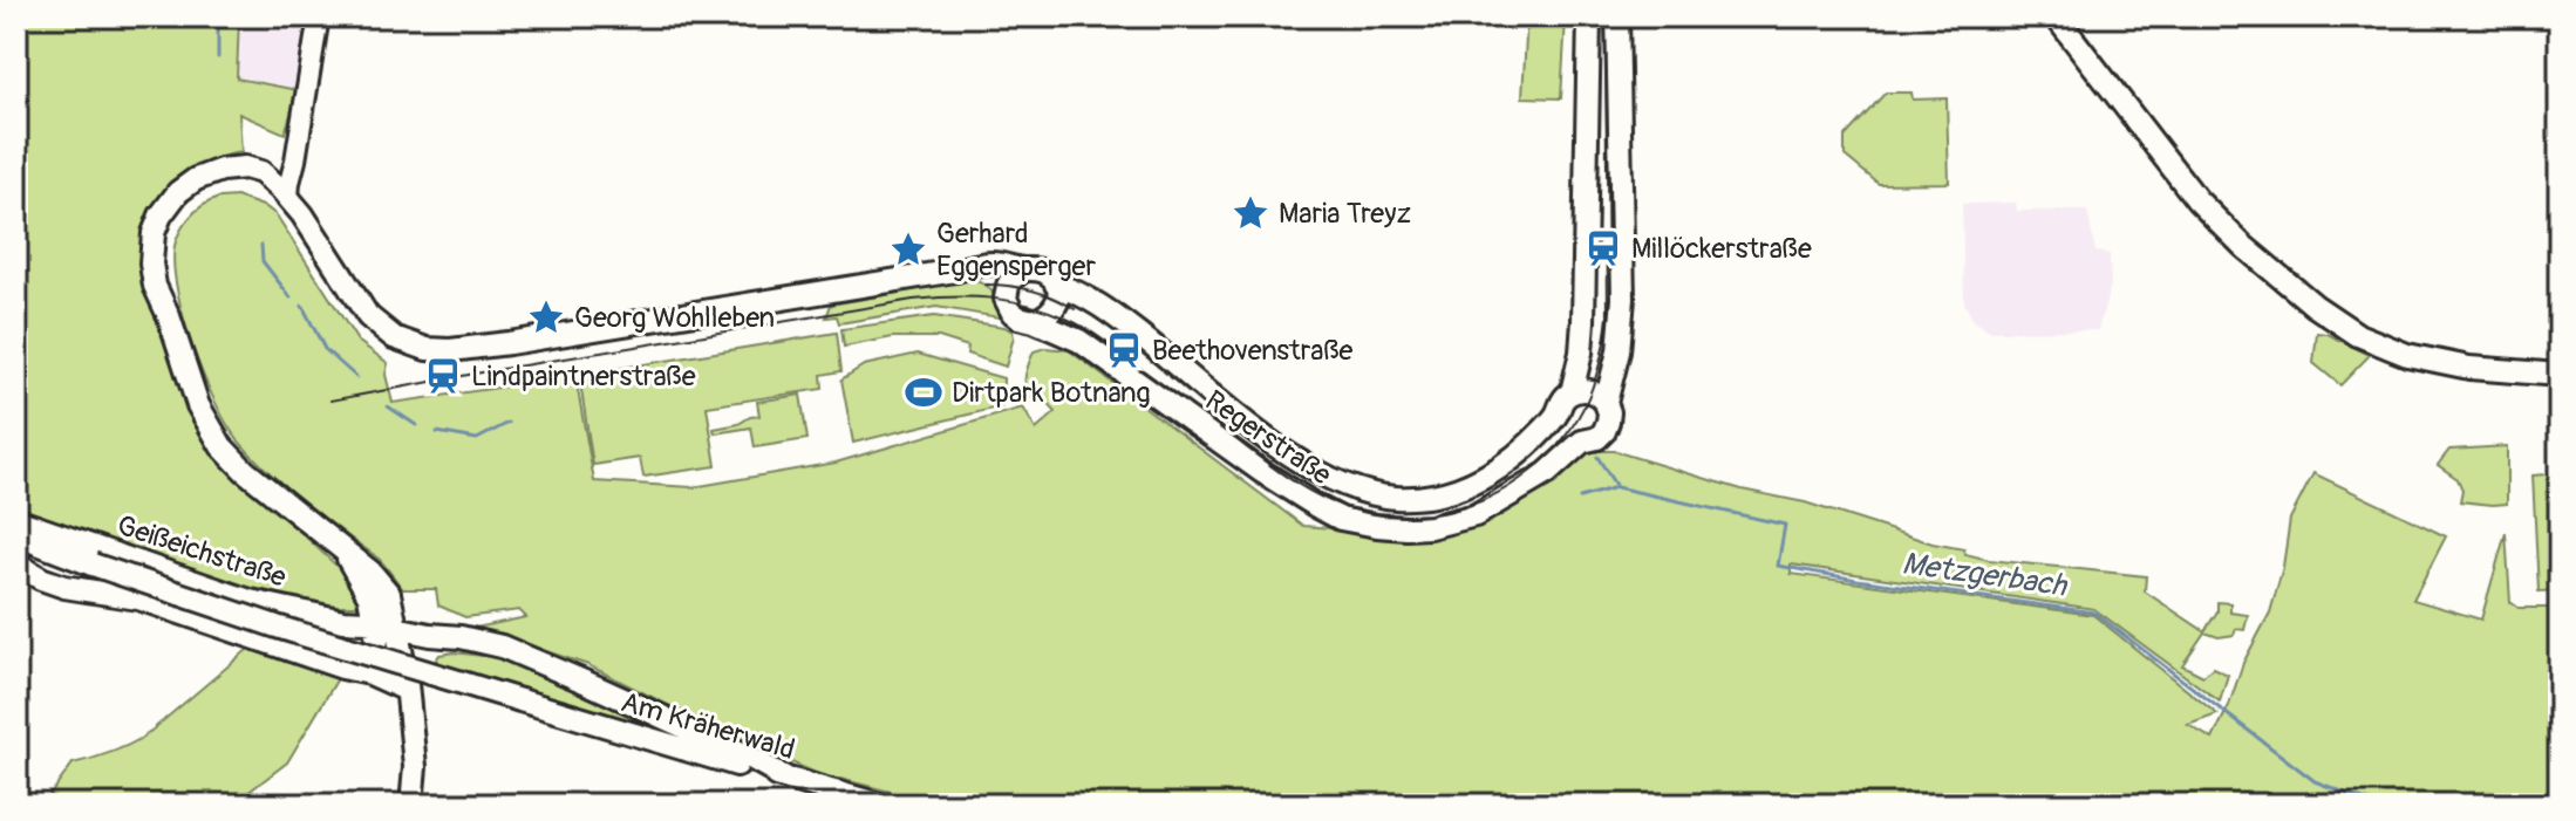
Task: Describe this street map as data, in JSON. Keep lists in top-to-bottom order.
{
  "streets": {
    "main road": ["Regerstraße", "Geißeichstraße", "Am Kräherwald"]
  },
  "crossings": [
    ["Geißeichstraße", "Am Kräherwald"]
  ],
  "water": ["Metzgerbach"],
  "places": {
    "place": ["Maria Treyz", "Gerhard Eggensperger", "Georg Wohlleben"],
    "station": ["Millöckerstraße", "Beethovenstraße", "Lindpaintnerstraße"],
    "sports": ["Dirtpark Botnang"]
  }
}
